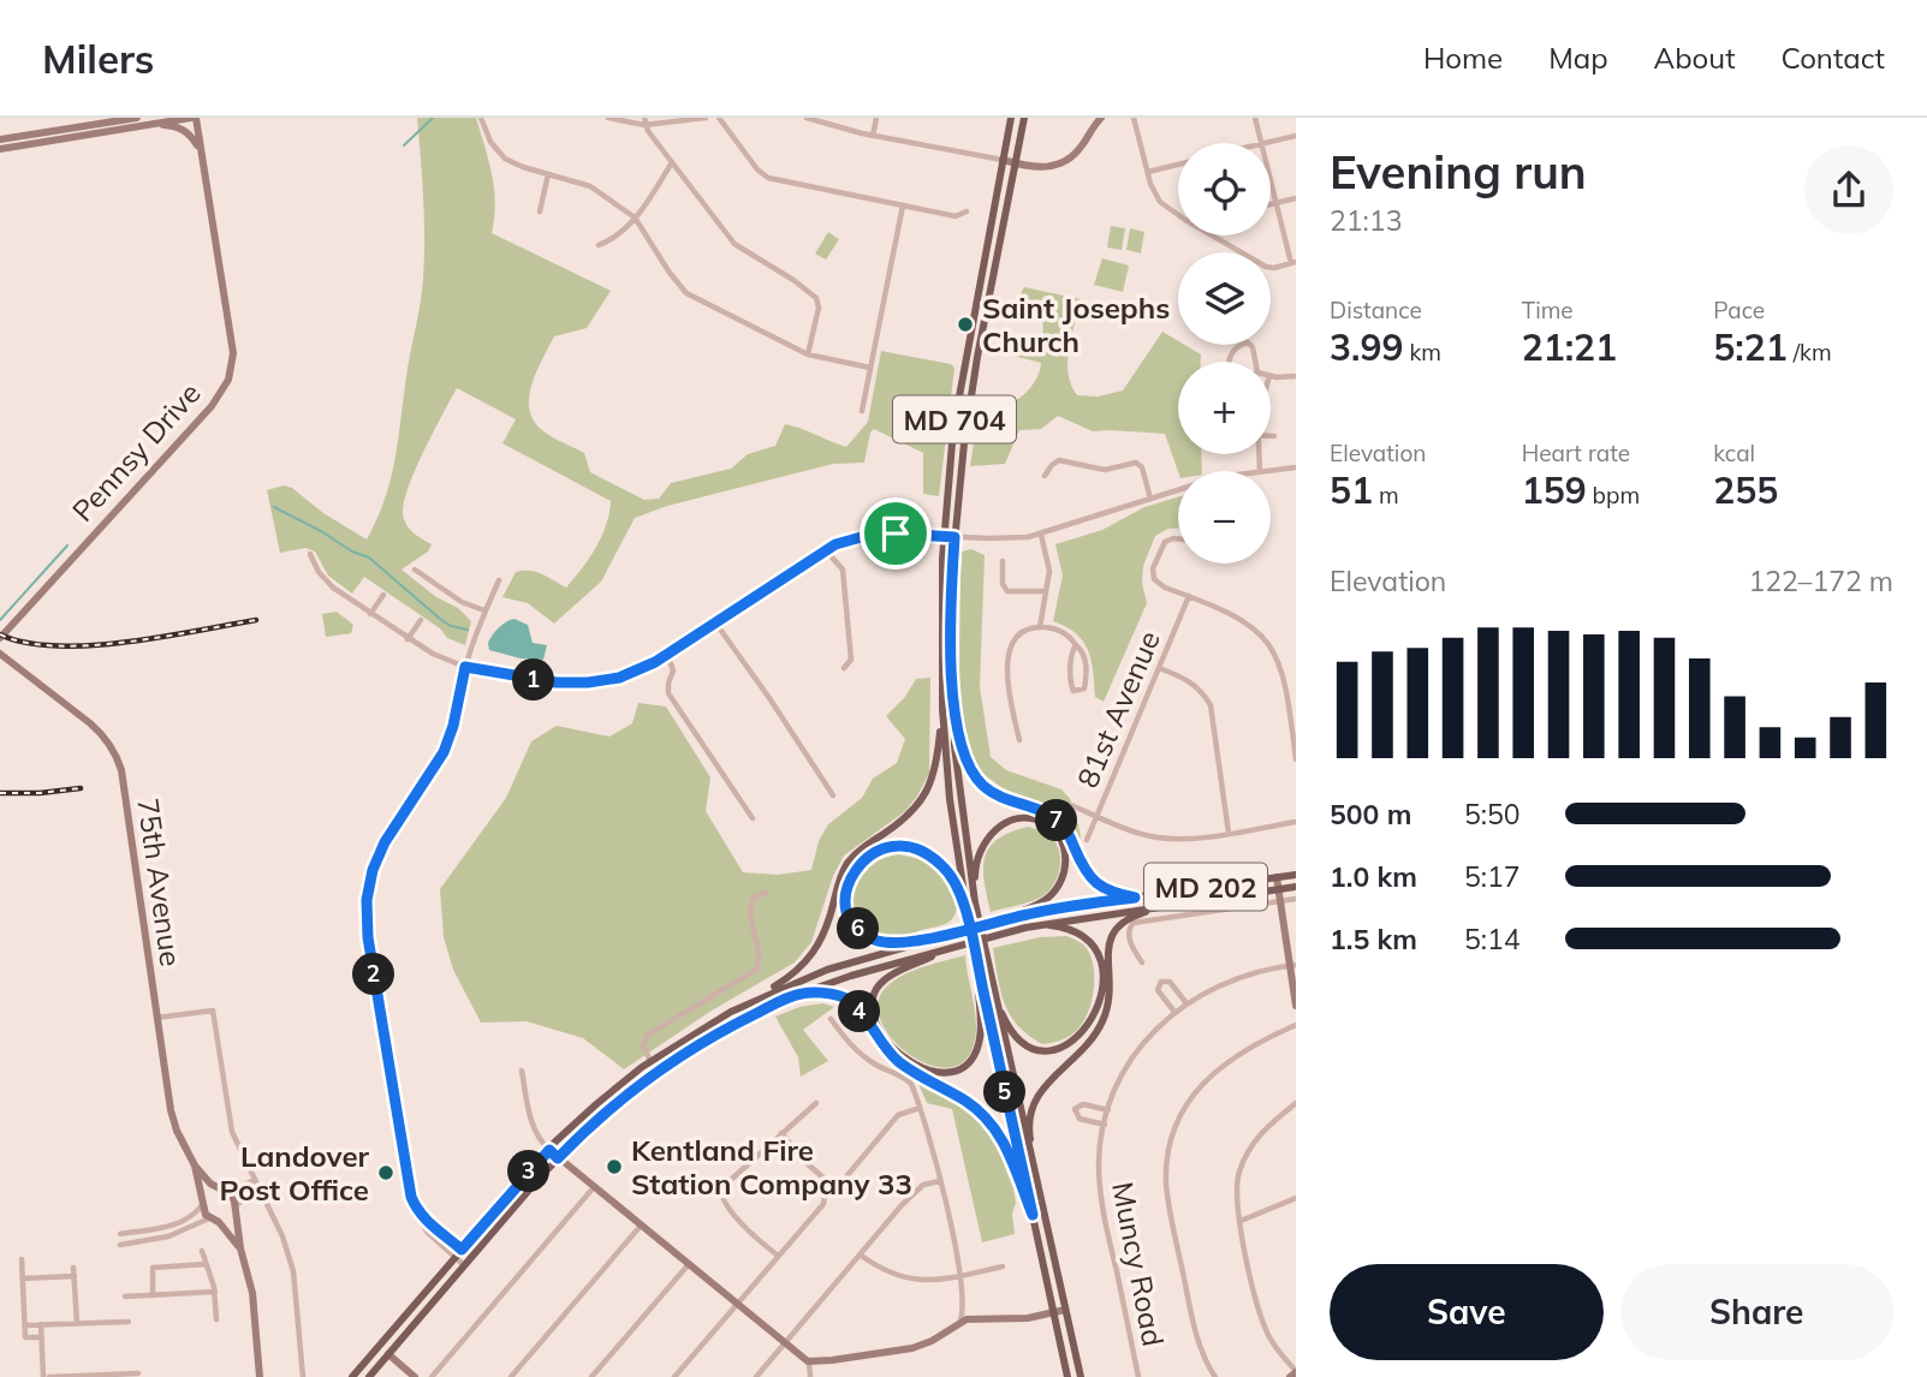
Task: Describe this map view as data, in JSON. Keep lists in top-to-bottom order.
{
  "streets": {
    "main road": ["MD 704", "MD 202"],
    "street": [
      "Pennsy Drive",
      "81st Avenue",
      "75th Avenue",
      "Muncy Road"
    ]
  },
  "places": ["Saint Josephs Church", "Kentland Fire Station Company 33", "Landover Post Office"],
  "page": {
    "header": "Milers",
    "nav": [
      "Home",
      "Map",
      "About",
      "Contact"
    ],
    "heading": ["Evening run", "21:13"],
    "map_buttons": ["+", "−"],
    "stats": [
      ["Distance", "3.99 km"],
      ["Time", "21:21"],
      ["Pace", "5:21 /km"],
      ["Elevation", "51 m"],
      ["Heart rate", "159 bpm"],
      ["kcal", "255"]
    ],
    "chart": ["Elevation", "122–172 m"],
    "pins": [
      "1",
      "7",
      "6",
      "2",
      "4",
      "5",
      "3"
    ],
    "list": [
      {
        "name": "500 m",
        "note": "5:50"
      },
      {
        "name": "1.0 km",
        "note": "5:17"
      },
      {
        "name": "1.5 km",
        "note": "5:14"
      }
    ],
    "buttons": ["Save", "Share"]
  }
}
